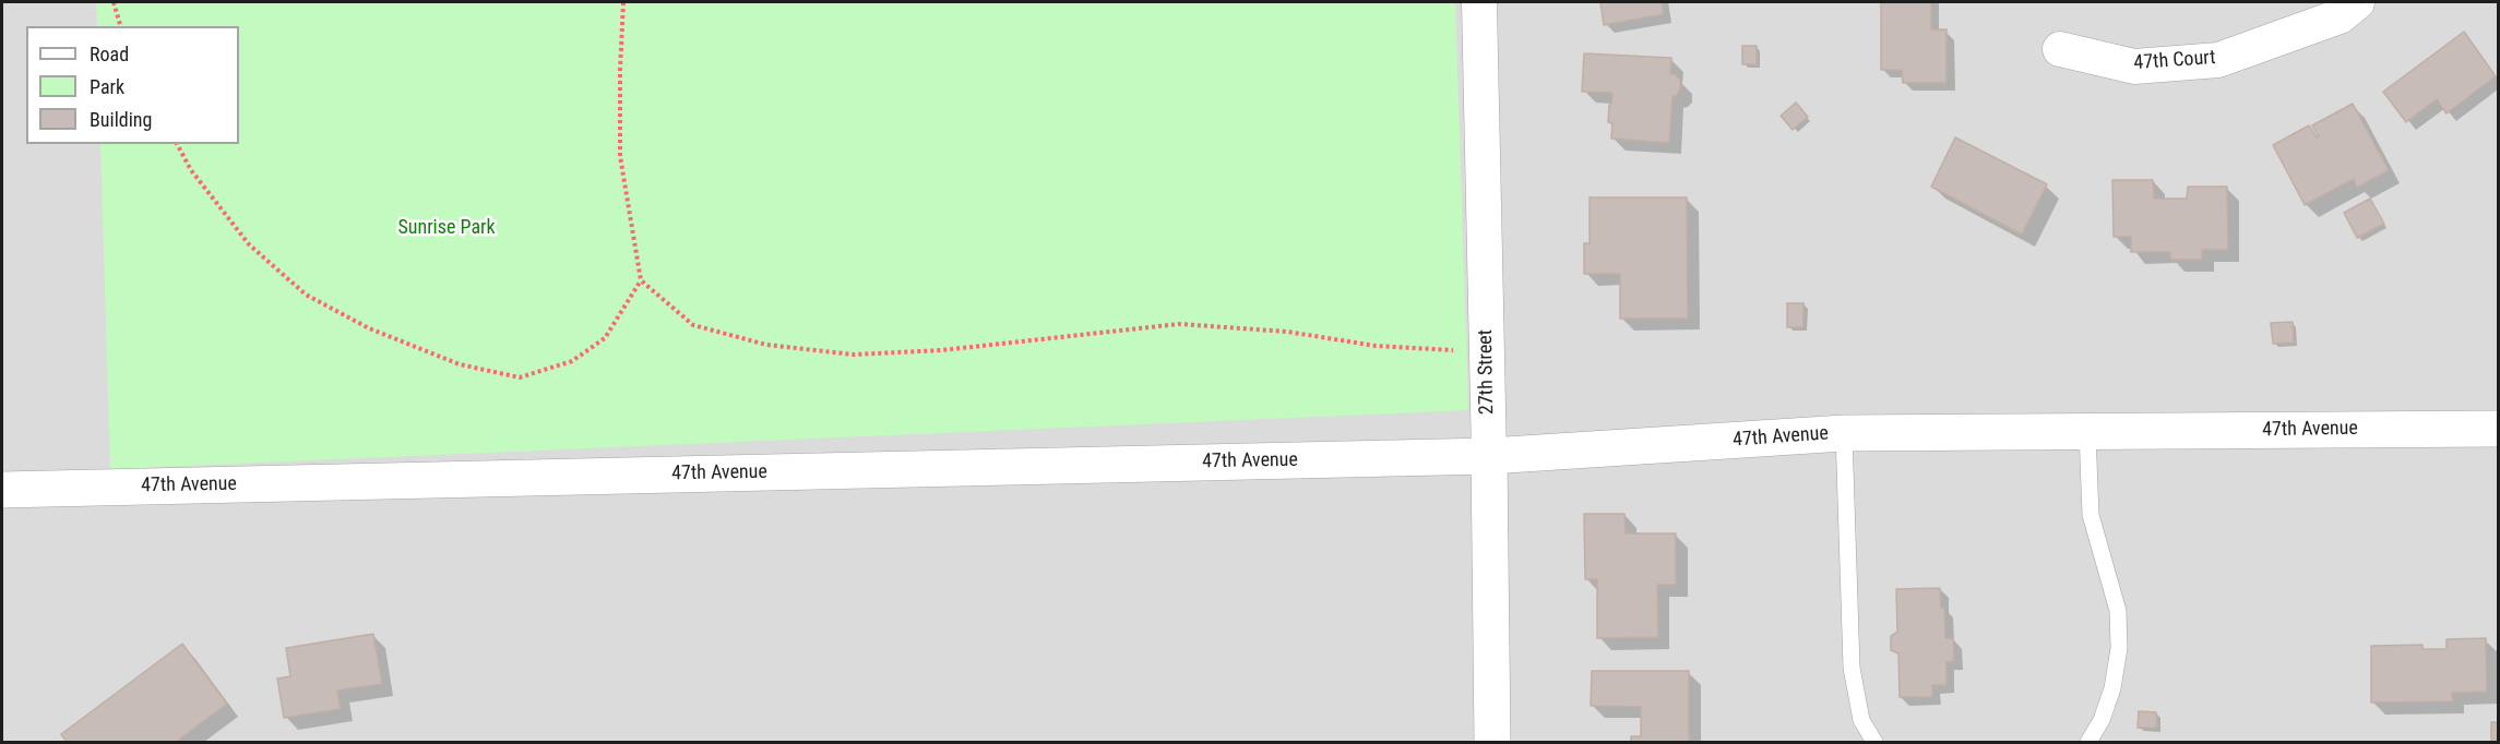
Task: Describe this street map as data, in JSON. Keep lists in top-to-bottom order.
{
  "streets": {
    "street": ["47th Court", "27th Street", "47th Avenue"]
  },
  "crossings": [
    ["27th Street", "47th Avenue"]
  ],
  "parks": ["Sunrise Park"],
  "legend": ["Road", "Park", "Building"]
}
